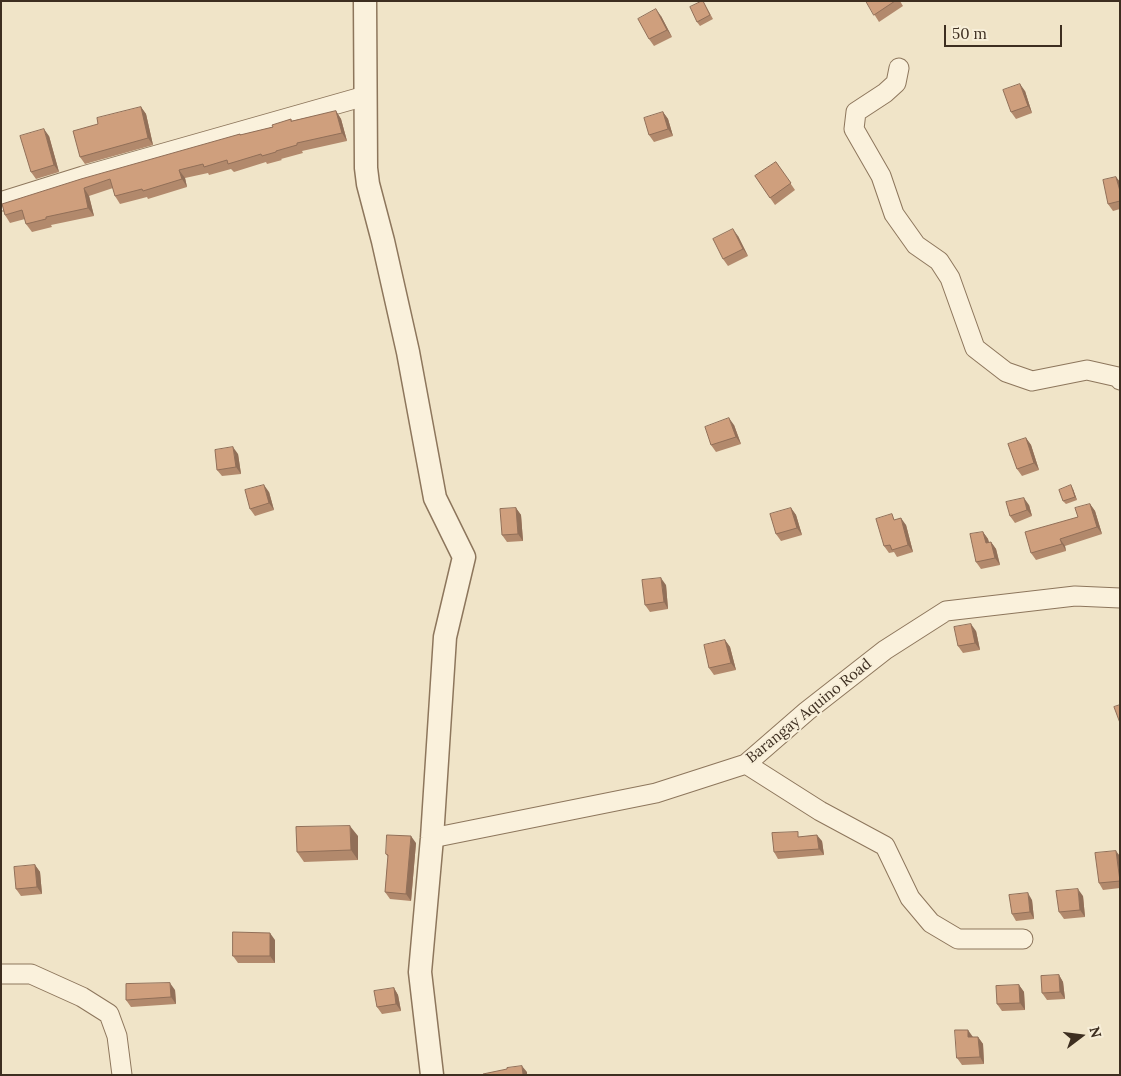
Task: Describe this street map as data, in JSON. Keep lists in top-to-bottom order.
{
  "streets": {
    "street": ["Barangay Aquino Road"]
  },
  "scale_bar": "50 m",
  "north": "right"
}
